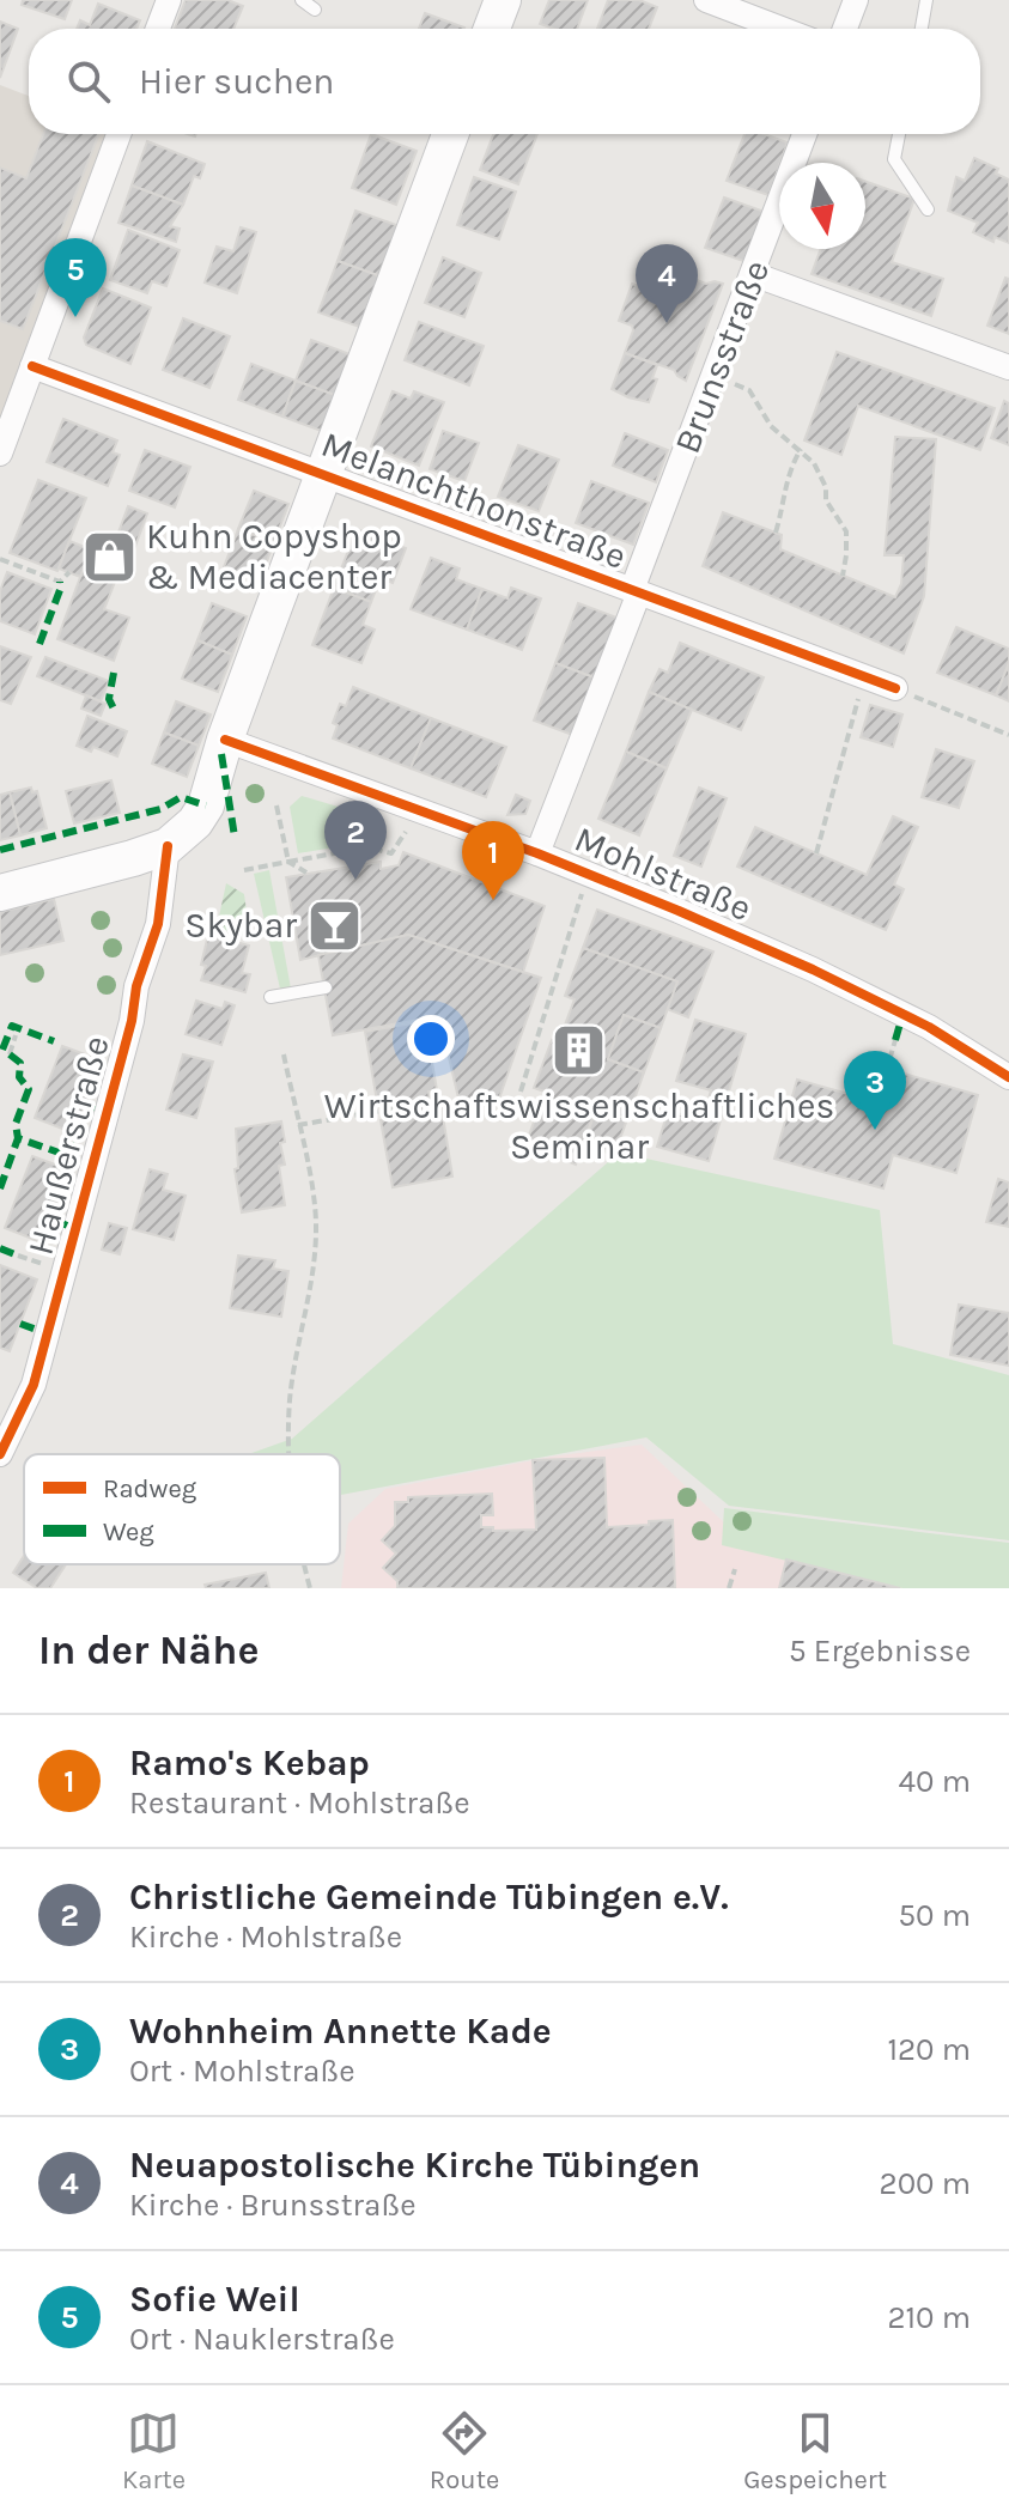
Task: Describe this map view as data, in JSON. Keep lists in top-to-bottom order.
{
  "streets": {
    "street": [
      "Brunsstraße",
      "Melanchthonstraße",
      "Mohlstraße",
      "Haußerstraße"
    ]
  },
  "crossings": [
    ["Brunsstraße", "Melanchthonstraße"],
    ["Brunsstraße", "Mohlstraße"]
  ],
  "places": {
    "shop": ["Kuhn Copyshop & Mediacenter"],
    "bar": ["Skybar"],
    "building": ["Wirtschaftswissenschaftliches Seminar"]
  },
  "legend": ["Radweg", "Weg"],
  "north": "bottom",
  "page": {
    "search": "Hier suchen",
    "pins": [
      "5",
      "4",
      "2",
      "1",
      "3"
    ],
    "heading": ["In der Nähe", "5 Ergebnisse"],
    "list": [
      {
        "mark": "1",
        "name": "Ramo's Kebap",
        "note": "Restaurant · Mohlstraße",
        "value": "40 m"
      },
      {
        "mark": "2",
        "name": "Christliche Gemeinde Tübingen e.V.",
        "note": "Kirche · Mohlstraße",
        "value": "50 m"
      },
      {
        "mark": "3",
        "name": "Wohnheim Annette Kade",
        "note": "Ort · Mohlstraße",
        "value": "120 m"
      },
      {
        "mark": "4",
        "name": "Neuapostolische Kirche Tübingen",
        "note": "Kirche · Brunsstraße",
        "value": "200 m"
      },
      {
        "mark": "5",
        "name": "Sofie Weil",
        "note": "Ort · Nauklerstraße",
        "value": "210 m"
      }
    ],
    "nav": ["Karte", "Route", "Gespeichert"]
  }
}
